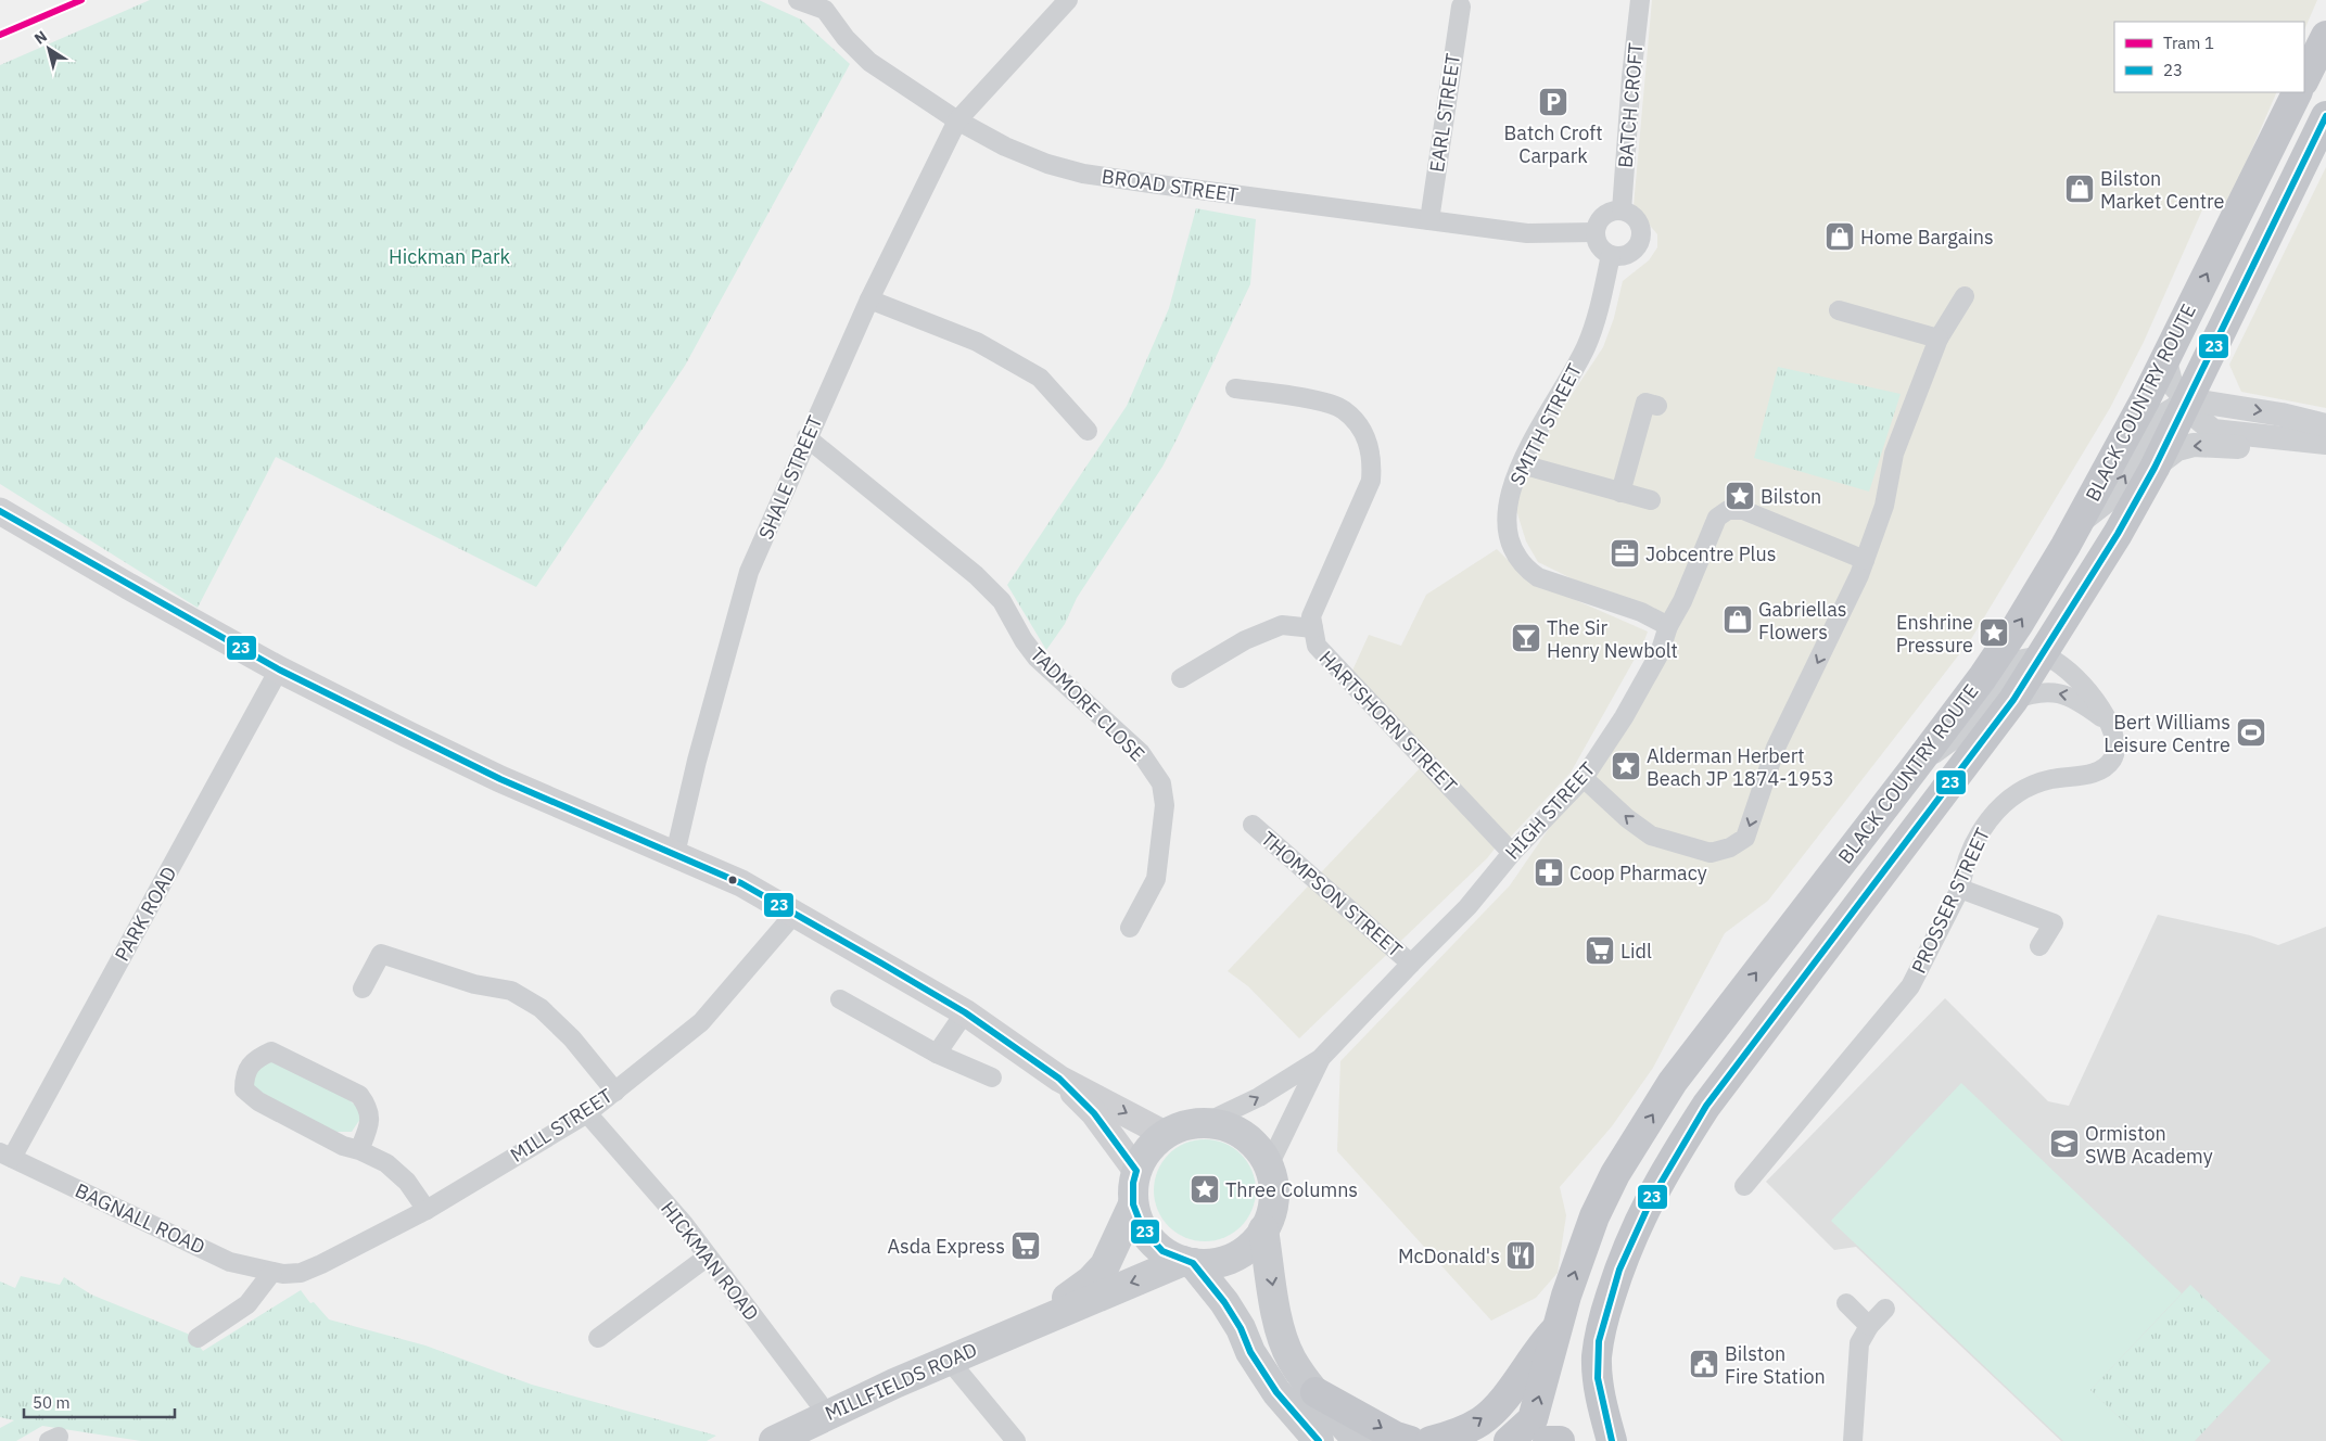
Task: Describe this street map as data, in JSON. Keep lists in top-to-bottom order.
{
  "streets": {
    "highway": ["BLACK COUNTRY ROUTE"],
    "main road": ["MILLFIELDS ROAD"],
    "street": [
      "BATCH CROFT",
      "EARL STREET",
      "BROAD STREET",
      "SMITH STREET",
      "SHALE STREET",
      "TADMORE CLOSE",
      "HARTSHORN STREET",
      "HIGH STREET",
      "THOMPSON STREET",
      "PROSSER STREET",
      "PARK ROAD",
      "MILL STREET",
      "BAGNALL ROAD",
      "HICKMAN ROAD"
    ]
  },
  "crossings": [
    ["BATCH CROFT", "BROAD STREET"],
    ["BATCH CROFT", "SMITH STREET"],
    ["EARL STREET", "BROAD STREET"],
    ["BROAD STREET", "SMITH STREET"],
    ["BROAD STREET", "SHALE STREET"],
    ["SMITH STREET", "HIGH STREET"],
    ["SHALE STREET", "TADMORE CLOSE"],
    ["HARTSHORN STREET", "HIGH STREET"],
    ["HIGH STREET", "THOMPSON STREET"],
    ["HIGH STREET", "MILLFIELDS ROAD"],
    ["PARK ROAD", "BAGNALL ROAD"],
    ["MILL STREET", "BAGNALL ROAD"],
    ["MILL STREET", "HICKMAN ROAD"],
    ["HICKMAN ROAD", "MILLFIELDS ROAD"]
  ],
  "parks": ["Hickman Park"],
  "places": {
    "parking": ["Batch Croft Carpark"],
    "shop": ["Bilston Market Centre", "Home Bargains", "Gabriellas Flowers"],
    "place": [
      "Bilston",
      "Enshrine Pressure",
      "Alderman Herbert Beach JP 1874-1953",
      "Three Columns"
    ],
    "office": ["Jobcentre Plus"],
    "bar": ["The Sir Henry Newbolt"],
    "sports": ["Bert Williams Leisure Centre"],
    "pharmacy": ["Coop Pharmacy"],
    "supermarket": ["Lidl", "Asda Express"],
    "school or university": ["Ormiston SWB Academy"],
    "restaurant": ["McDonald's"],
    "public building": ["Bilston Fire Station"]
  },
  "lines": ["tram line 1", "transit line 23"],
  "legend": ["Tram 1", "23"],
  "scale_bar": "50 m",
  "north": "top left"
}
